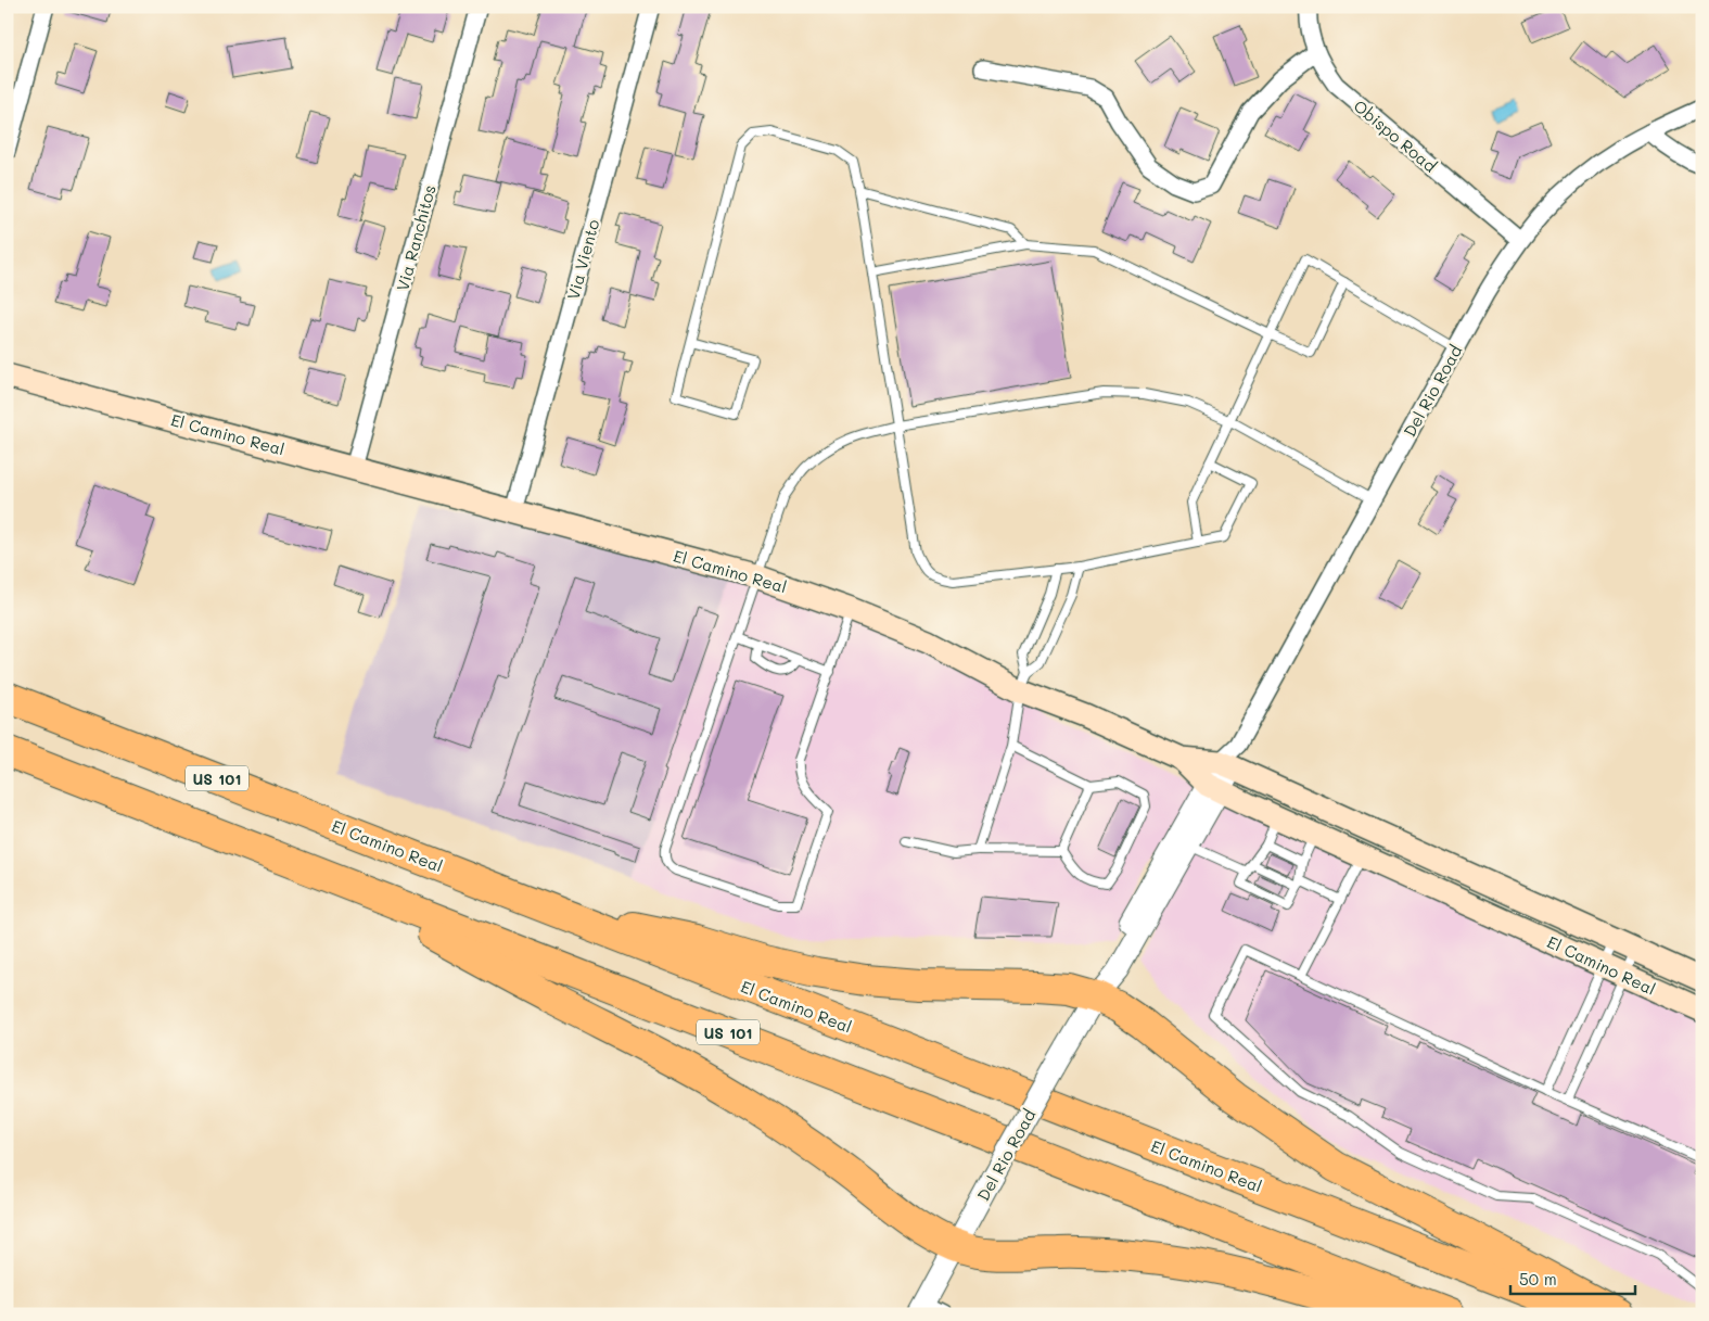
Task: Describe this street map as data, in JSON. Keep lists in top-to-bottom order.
{
  "streets": {
    "highway": ["El Camino Real", "US 101"],
    "street": [
      "Obispo Road",
      "Via Ranchitos",
      "Via Viento",
      "Del Rio Road"
    ]
  },
  "crossings": [
    ["Obispo Road", "Del Rio Road"],
    ["Via Ranchitos", "El Camino Real"],
    ["Via Viento", "El Camino Real"],
    ["Del Rio Road", "El Camino Real"]
  ],
  "scale_bar": "50 m"
}
